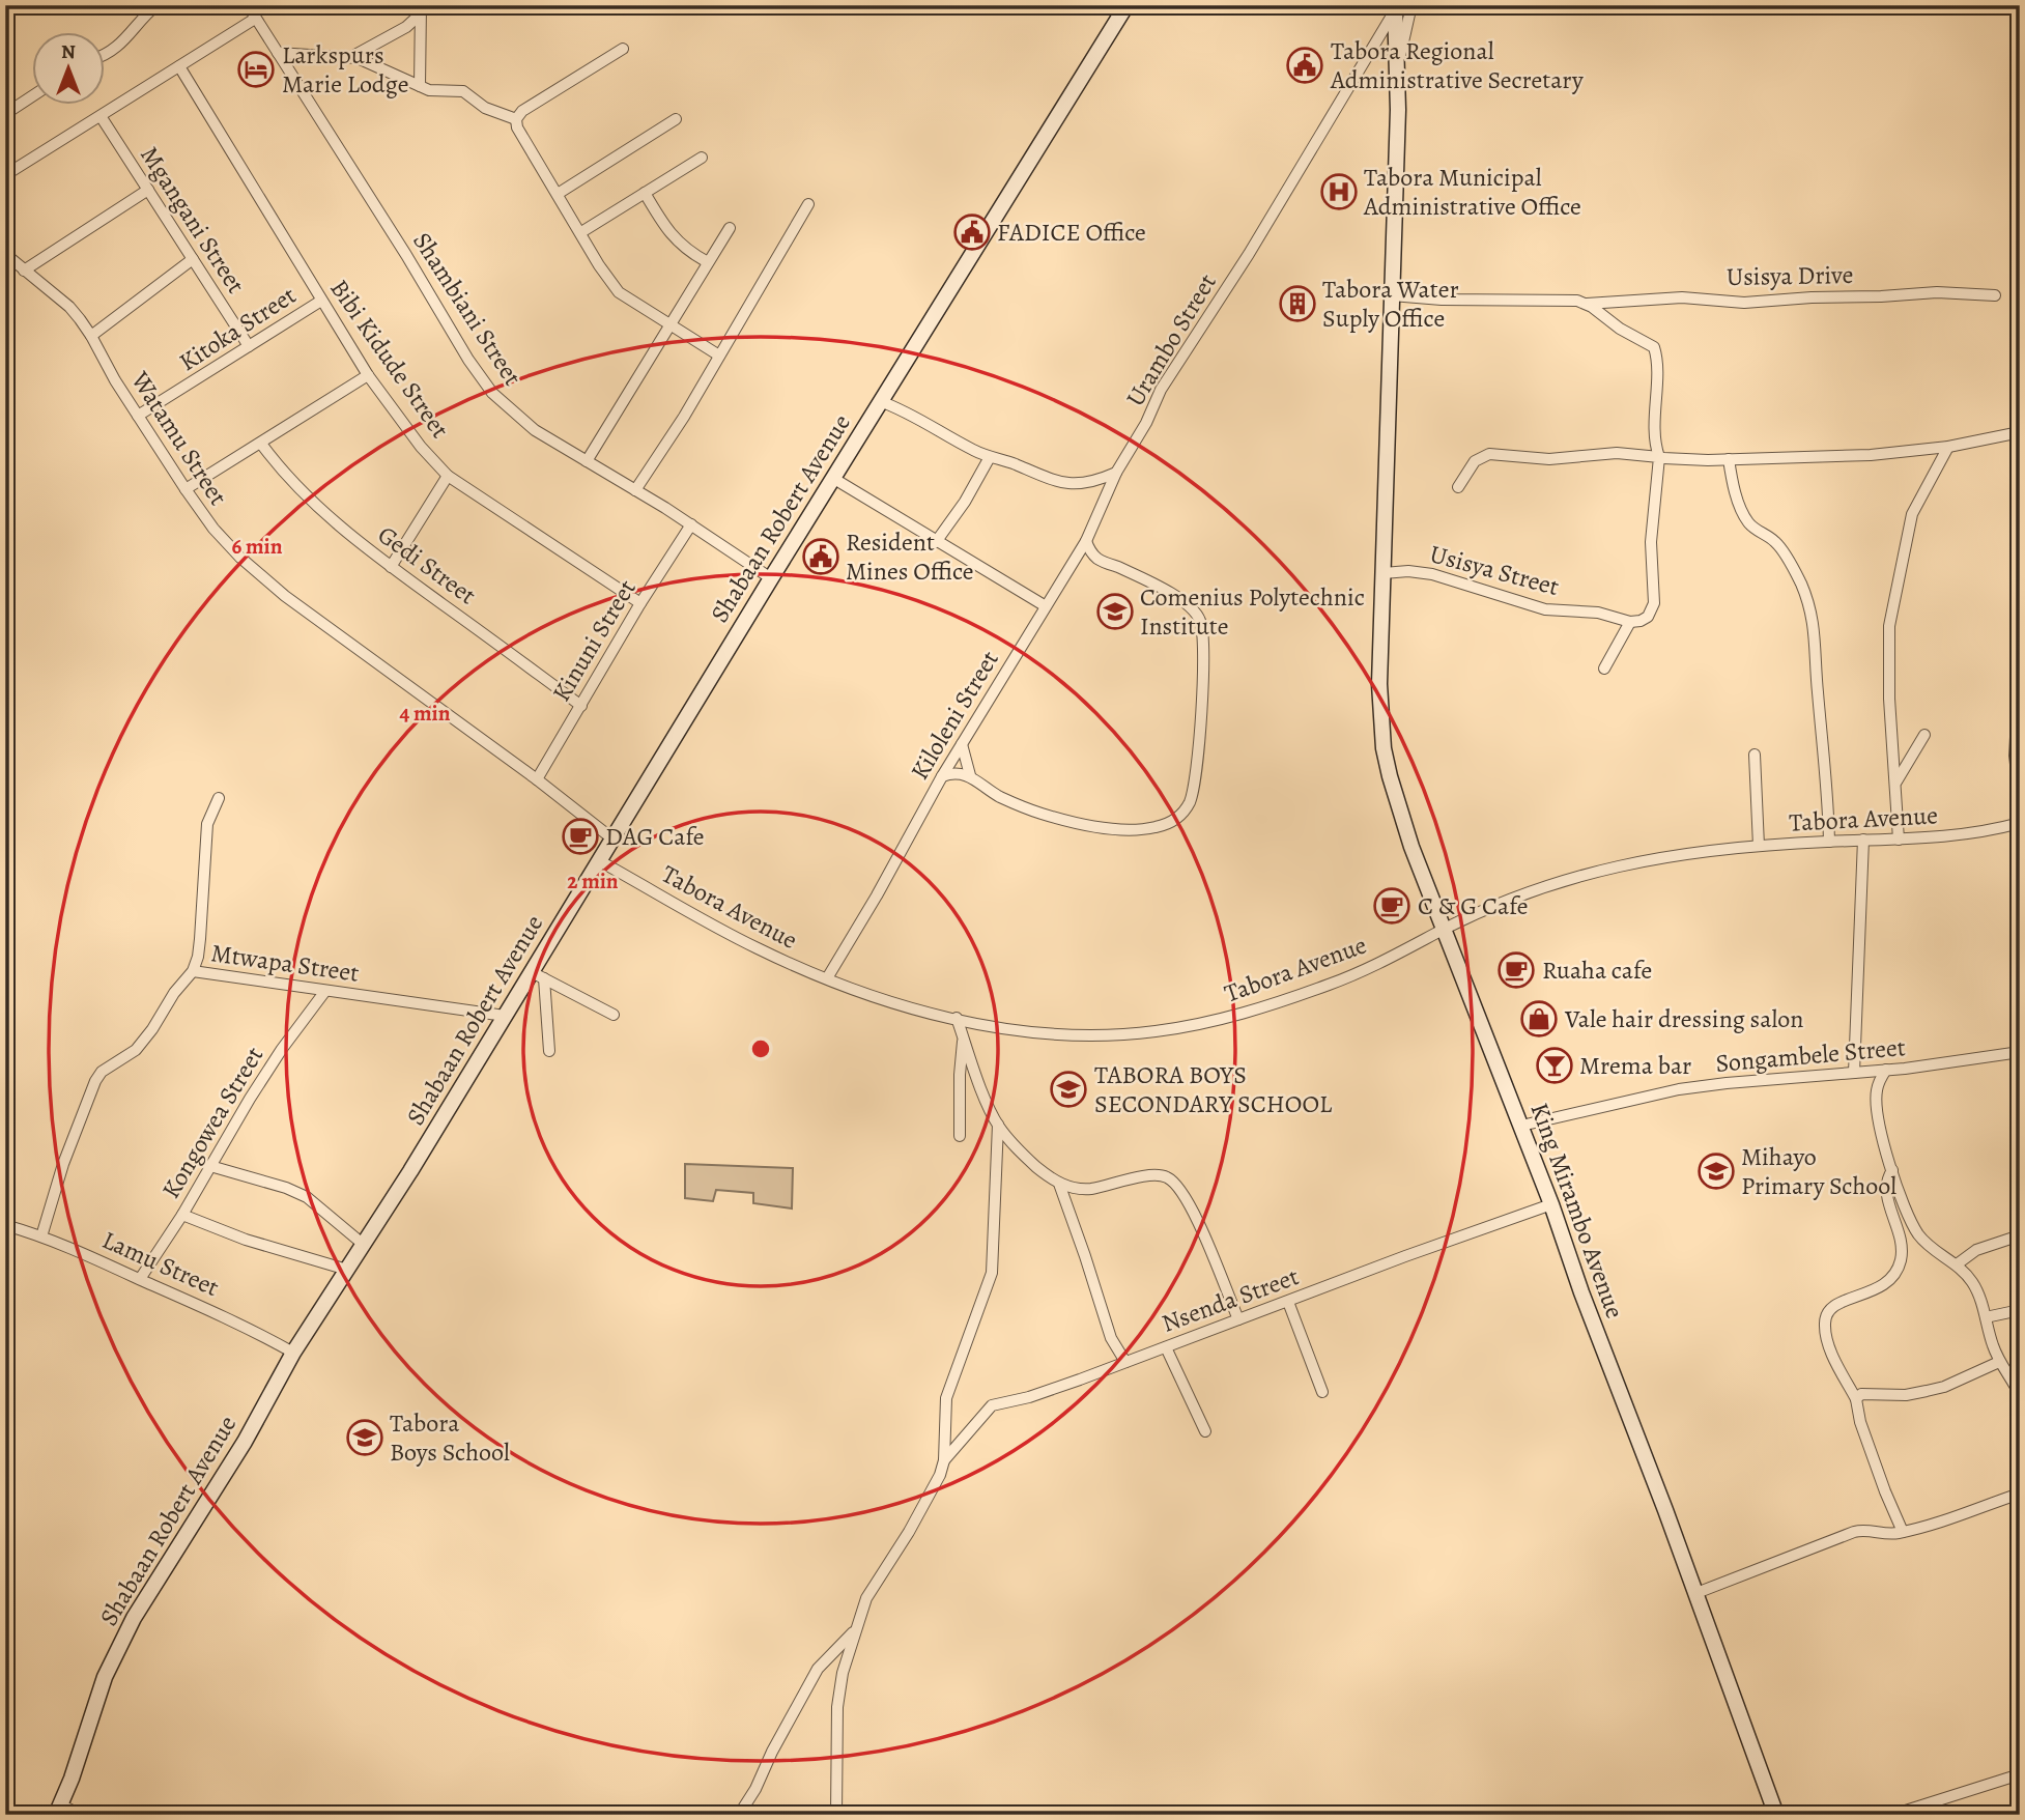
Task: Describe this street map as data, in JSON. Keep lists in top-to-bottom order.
{
  "streets": {
    "street": [
      "Mgangani Street",
      "Usisya Drive",
      "Shambiani Street",
      "Kitoka Street",
      "Urambo Street",
      "Bibi Kidude Street",
      "Watamu Street",
      "Shabaan Robert Avenue",
      "Gedi Street",
      "Usisya Street",
      "Kinuni Street",
      "Kiloleni Street",
      "Tabora Avenue",
      "Mtwapa Street",
      "Songambele Street",
      "Kongowea Street",
      "King Mirambo Avenue",
      "Lamu Street",
      "Nsenda Street"
    ]
  },
  "crossings": [
    ["Mgangani Street", "Kitoka Street"],
    ["Shambiani Street", "Shabaan Robert Avenue"],
    ["Shambiani Street", "Kinuni Street"],
    ["Kitoka Street", "Bibi Kidude Street"],
    ["Kitoka Street", "Watamu Street"],
    ["Urambo Street", "Kiloleni Street"],
    ["Urambo Street", "King Mirambo Avenue"],
    ["Bibi Kidude Street", "Kinuni Street"],
    ["Watamu Street", "Shabaan Robert Avenue"],
    ["Watamu Street", "Kinuni Street"],
    ["Shabaan Robert Avenue", "Tabora Avenue"],
    ["Shabaan Robert Avenue", "Mtwapa Street"],
    ["Shabaan Robert Avenue", "Lamu Street"],
    ["Gedi Street", "Kinuni Street"],
    ["Usisya Street", "King Mirambo Avenue"],
    ["Kiloleni Street", "Tabora Avenue"],
    ["Tabora Avenue", "King Mirambo Avenue"],
    ["Mtwapa Street", "Kongowea Street"],
    ["Songambele Street", "King Mirambo Avenue"],
    ["Kongowea Street", "Lamu Street"],
    ["King Mirambo Avenue", "Nsenda Street"]
  ],
  "places": {
    "public building": ["Tabora Regional Administrative Secretary", "FADICE Office", "Resident Mines Office"],
    "hotel": ["Larkspurs Marie Lodge"],
    "hospital": ["Tabora Municipal Administrative Office"],
    "building": ["Tabora Water Suply Office"],
    "school or university": [
      "Comenius Polytechnic Institute",
      "TABORA BOYS SECONDARY SCHOOL",
      "Mihayo Primary School",
      "Tabora Boys School"
    ],
    "cafe": ["DAG Cafe", "C & G Cafe", "Ruaha cafe"],
    "shop": ["Vale hair dressing salon"],
    "bar": ["Mrema bar"]
  },
  "north": "top",
  "rings": ["6 min", "4 min", "2 min"]
}
